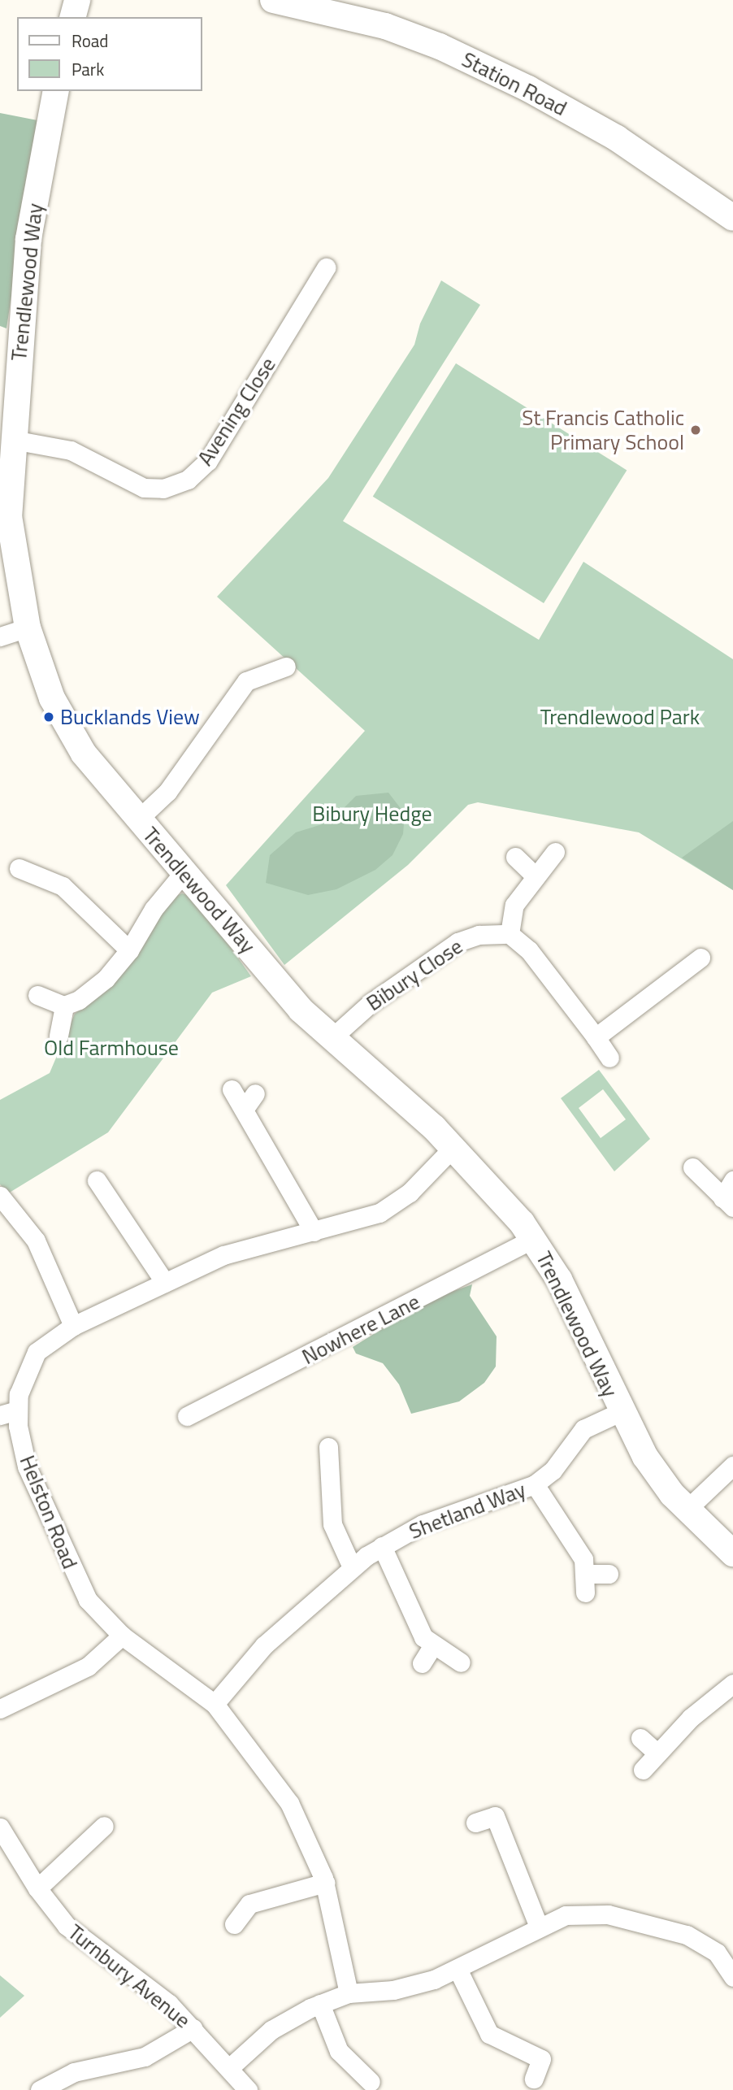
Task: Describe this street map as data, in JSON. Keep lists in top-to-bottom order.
{
  "streets": {
    "street": [
      "Station Road",
      "Trendlewood Way",
      "Avening Close",
      "Bibury Close",
      "Nowhere Lane",
      "Shetland Way",
      "Helston Road",
      "Turnbury Avenue"
    ]
  },
  "crossings": [
    ["Trendlewood Way", "Avening Close"],
    ["Trendlewood Way", "Bibury Close"],
    ["Trendlewood Way", "Nowhere Lane"],
    ["Trendlewood Way", "Shetland Way"],
    ["Trendlewood Way", "Helston Road"],
    ["Shetland Way", "Helston Road"]
  ],
  "parks": ["Trendlewood Park", "Bibury Hedge", "Old Farmhouse"],
  "places": ["St Francis Catholic Primary School", "Bucklands View"],
  "legend": ["Road", "Park"]
}
